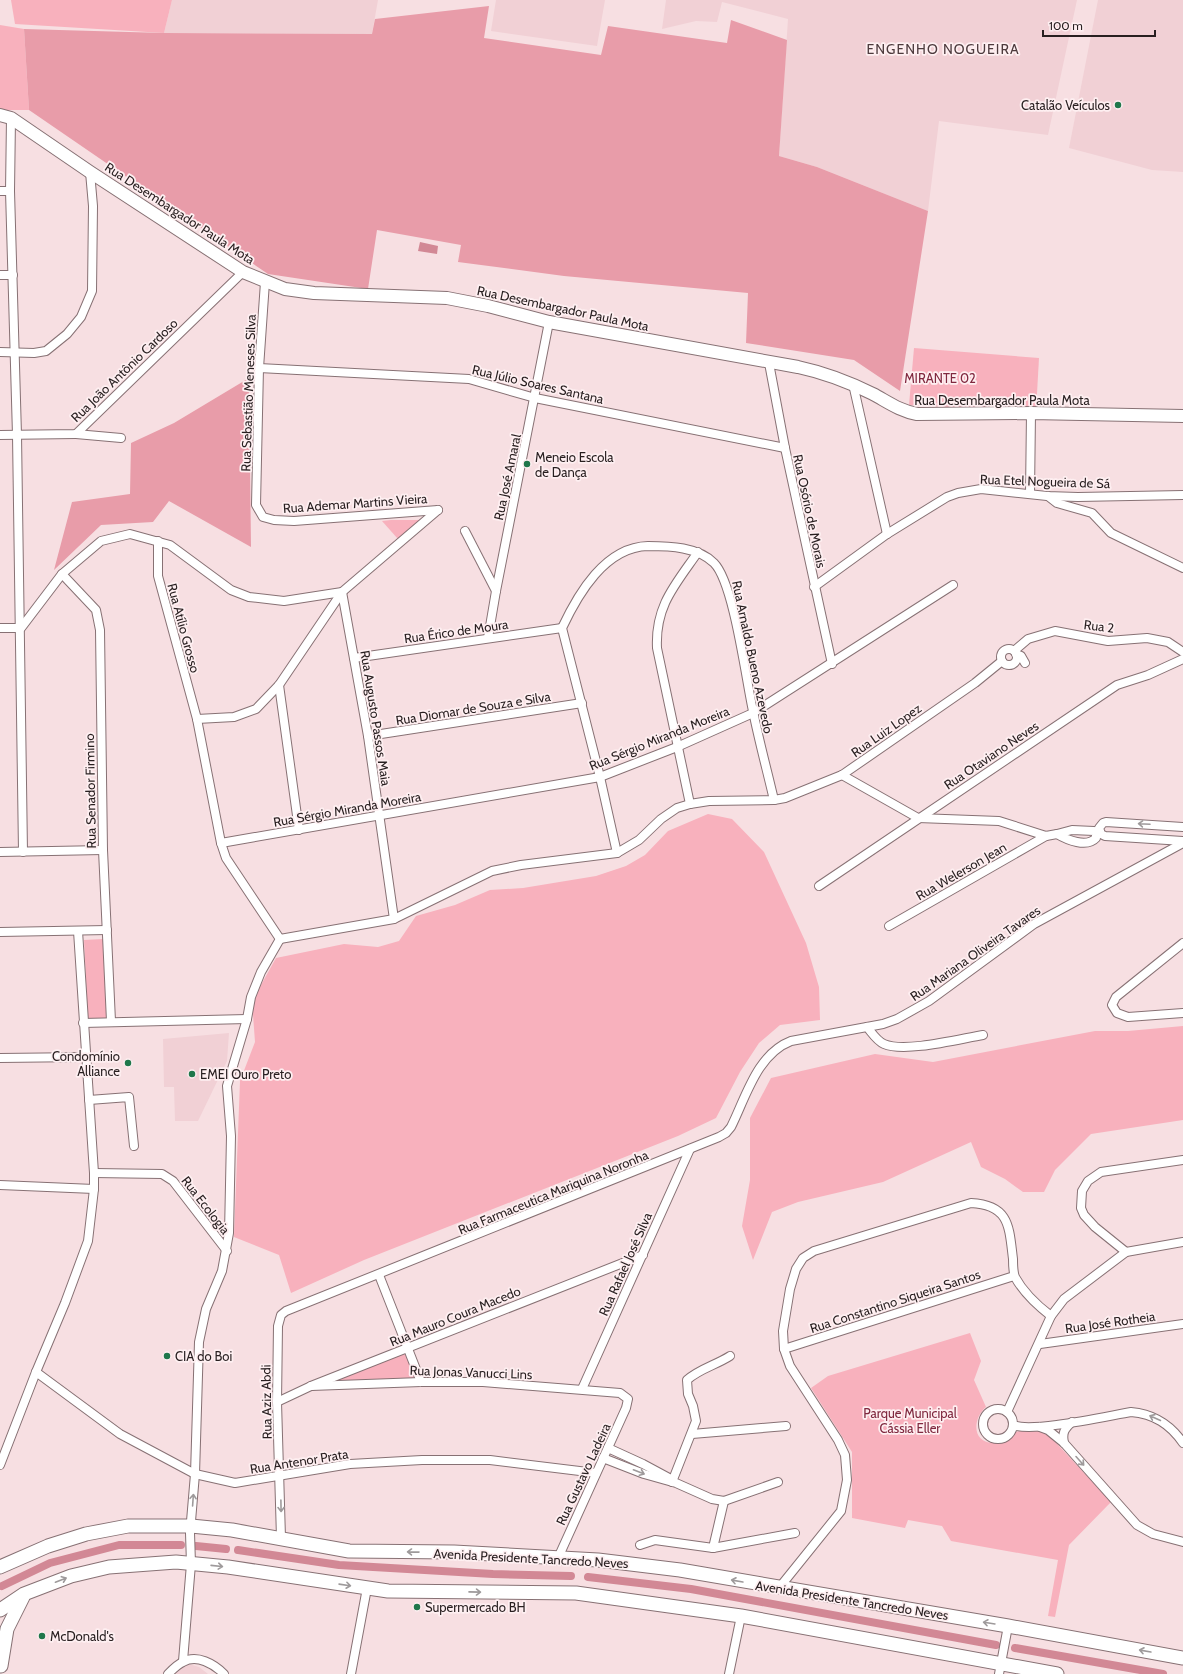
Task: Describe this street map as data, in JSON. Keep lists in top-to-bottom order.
{
  "streets": {
    "main road": ["Avenida Presidente Tancredo Neves"],
    "street": [
      "Rua Desembargador Paula Mota",
      "Rua João Antônio Cardoso",
      "Rua Júlio Soares Santana",
      "Rua Sebastião Meneses Silva",
      "Rua José Amaral",
      "Rua Etel Nogueira de Sá",
      "Rua Ademar Martins Vieira",
      "Rua Osório de Morais",
      "Rua 2",
      "Rua Atílio Grosso",
      "Rua Érico de Moura",
      "Rua Arnaldo Bueno Azevedo",
      "Rua Diomar de Souza e Silva",
      "Rua Augusto Passos Maia",
      "Rua Luiz Lopez",
      "Rua Sérgio Miranda Moreira",
      "Rua Otaviano Neves",
      "Rua Senador Firmino",
      "Rua Welerson Jean",
      "Rua Mariana Oliveira Tavares",
      "Rua Farmaceutica Mariquina Noronha",
      "Rua Ecologia",
      "Rua Rafael José Silva",
      "Rua Constantino Siqueira Santos",
      "Rua Mauro Coura Macedo",
      "Rua José Rotheia",
      "Rua Jonas Vanucci Lins",
      "Rua Aziz Abdi",
      "Rua Antenor Prata",
      "Rua Gustavo Ladeira"
    ]
  },
  "crossings": [
    ["Rua Desembargador Paula Mota", "Rua João Antônio Cardoso"],
    ["Rua Desembargador Paula Mota", "Rua Sebastião Meneses Silva"],
    ["Rua Desembargador Paula Mota", "Rua José Amaral"],
    ["Rua Desembargador Paula Mota", "Rua Osório de Morais"],
    ["Rua Júlio Soares Santana", "Rua Sebastião Meneses Silva"],
    ["Rua Júlio Soares Santana", "Rua José Amaral"],
    ["Rua Júlio Soares Santana", "Rua Osório de Morais"],
    ["Rua Sebastião Meneses Silva", "Rua Ademar Martins Vieira"],
    ["Rua José Amaral", "Rua Érico de Moura"],
    ["Rua Etel Nogueira de Sá", "Rua Osório de Morais"],
    ["Rua Ademar Martins Vieira", "Rua Augusto Passos Maia"],
    ["Rua Osório de Morais", "Rua Sérgio Miranda Moreira"],
    ["Rua 2", "Rua Luiz Lopez"],
    ["Rua Atílio Grosso", "Rua Sérgio Miranda Moreira"],
    ["Rua Érico de Moura", "Rua Arnaldo Bueno Azevedo"],
    ["Rua Érico de Moura", "Rua Augusto Passos Maia"],
    ["Rua Arnaldo Bueno Azevedo", "Rua Luiz Lopez"],
    ["Rua Arnaldo Bueno Azevedo", "Rua Sérgio Miranda Moreira"],
    ["Rua Diomar de Souza e Silva", "Rua Augusto Passos Maia"],
    ["Rua Augusto Passos Maia", "Rua Sérgio Miranda Moreira"],
    ["Rua Mariana Oliveira Tavares", "Rua Farmaceutica Mariquina Noronha"],
    ["Rua Farmaceutica Mariquina Noronha", "Rua Rafael José Silva"],
    ["Rua Farmaceutica Mariquina Noronha", "Rua Aziz Abdi"],
    ["Rua Rafael José Silva", "Rua Mauro Coura Macedo"],
    ["Rua Rafael José Silva", "Rua Jonas Vanucci Lins"],
    ["Rua Mauro Coura Macedo", "Rua Jonas Vanucci Lins"],
    ["Rua Mauro Coura Macedo", "Rua Aziz Abdi"],
    ["Rua Jonas Vanucci Lins", "Rua Gustavo Ladeira"],
    ["Rua Aziz Abdi", "Rua Antenor Prata"],
    ["Rua Aziz Abdi", "Avenida Presidente Tancredo Neves"],
    ["Rua Antenor Prata", "Rua Gustavo Ladeira"],
    ["Rua Gustavo Ladeira", "Avenida Presidente Tancredo Neves"]
  ],
  "districts": ["ENGENHO NOGUEIRA"],
  "parks": ["MIRANTE 02", "Parque Municipal Cássia Eller"],
  "places": [
    "Catalão Veículos",
    "Meneio Escola de Dança",
    "Condomínio Alliance",
    "EMEI Ouro Preto",
    "CIA do Boi",
    "Supermercado BH",
    "McDonald's"
  ],
  "scale_bar": "100 m"
}
